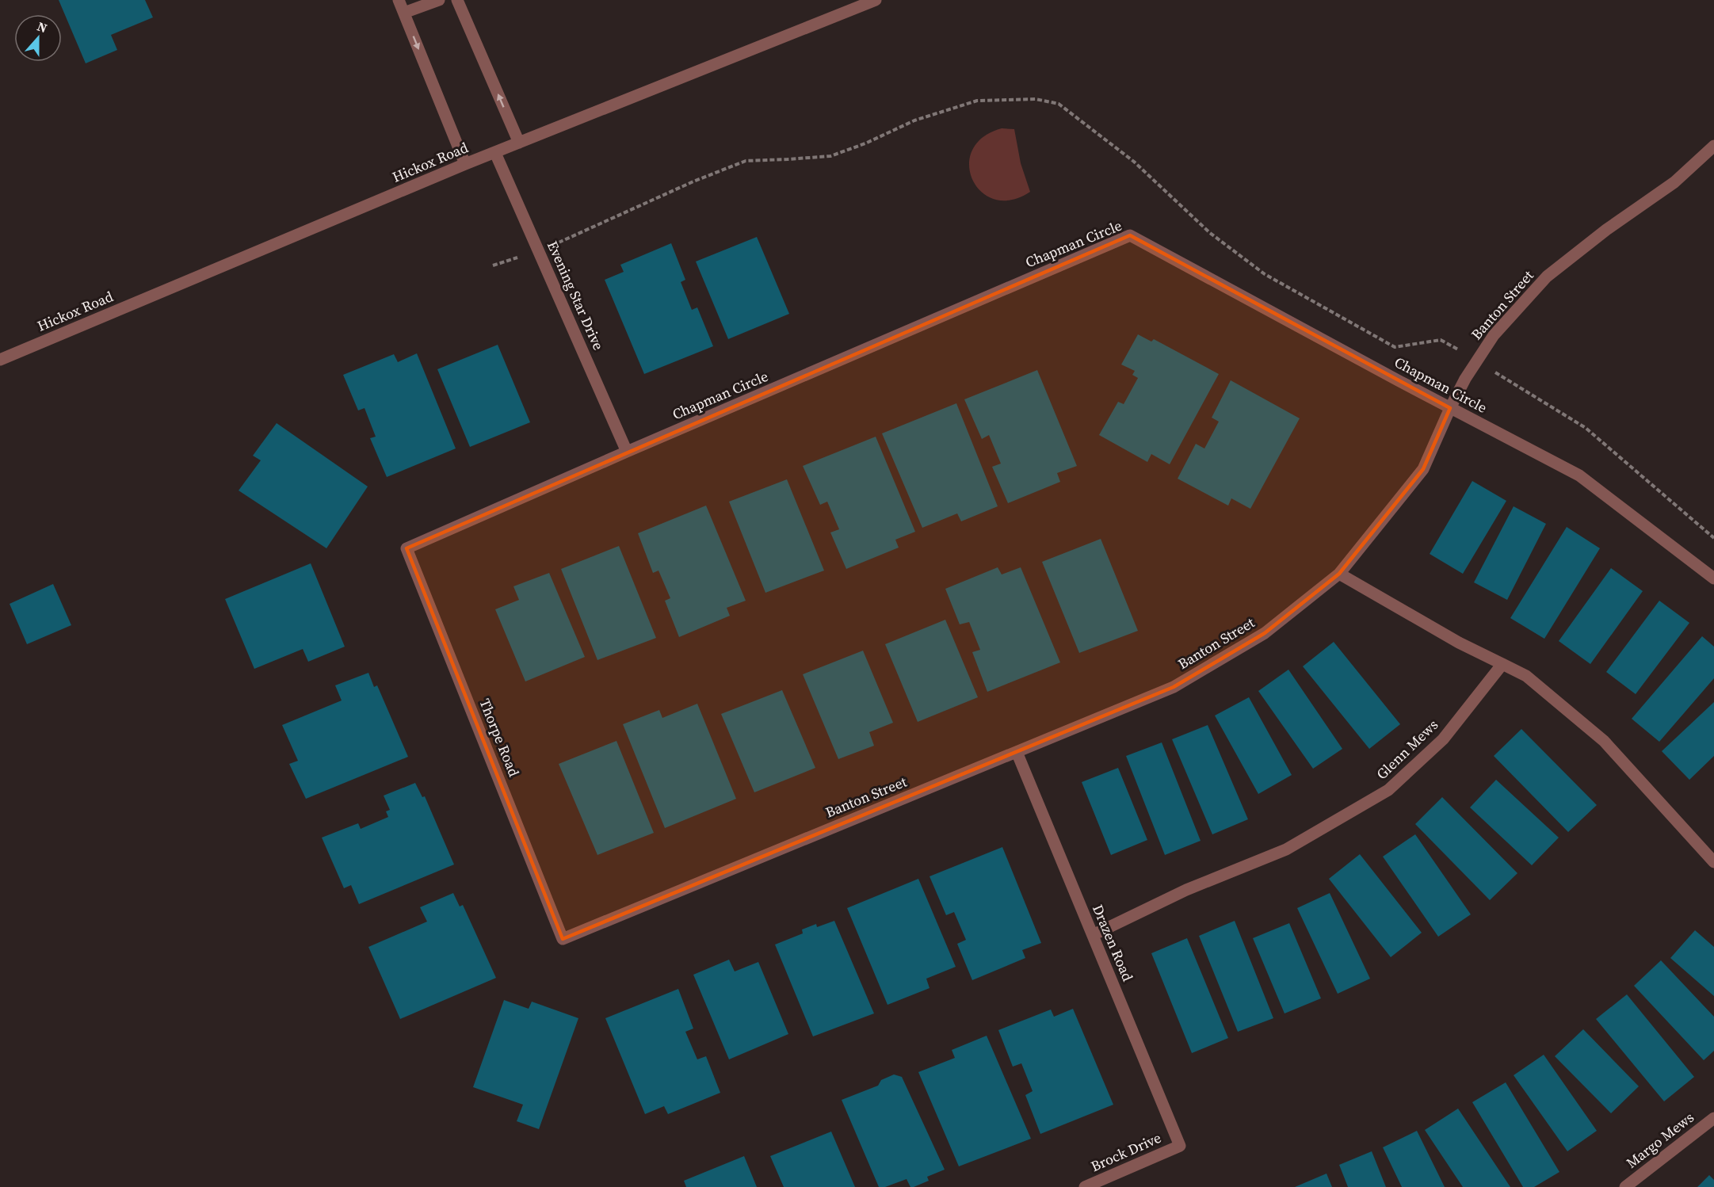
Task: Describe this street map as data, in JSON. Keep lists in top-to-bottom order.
{
  "streets": {
    "street": [
      "Hickox Road",
      "Chapman Circle",
      "Evening Star Drive",
      "Banton Street",
      "Thorpe Road",
      "Glenn Mews",
      "Drazen Road",
      "Margo Mews",
      "Brock Drive"
    ]
  },
  "crossings": [
    ["Hickox Road", "Evening Star Drive"],
    ["Chapman Circle", "Evening Star Drive"],
    ["Chapman Circle", "Banton Street"],
    ["Chapman Circle", "Thorpe Road"],
    ["Banton Street", "Thorpe Road"],
    ["Banton Street", "Drazen Road"],
    ["Glenn Mews", "Drazen Road"],
    ["Drazen Road", "Brock Drive"]
  ],
  "north": "top"
}
